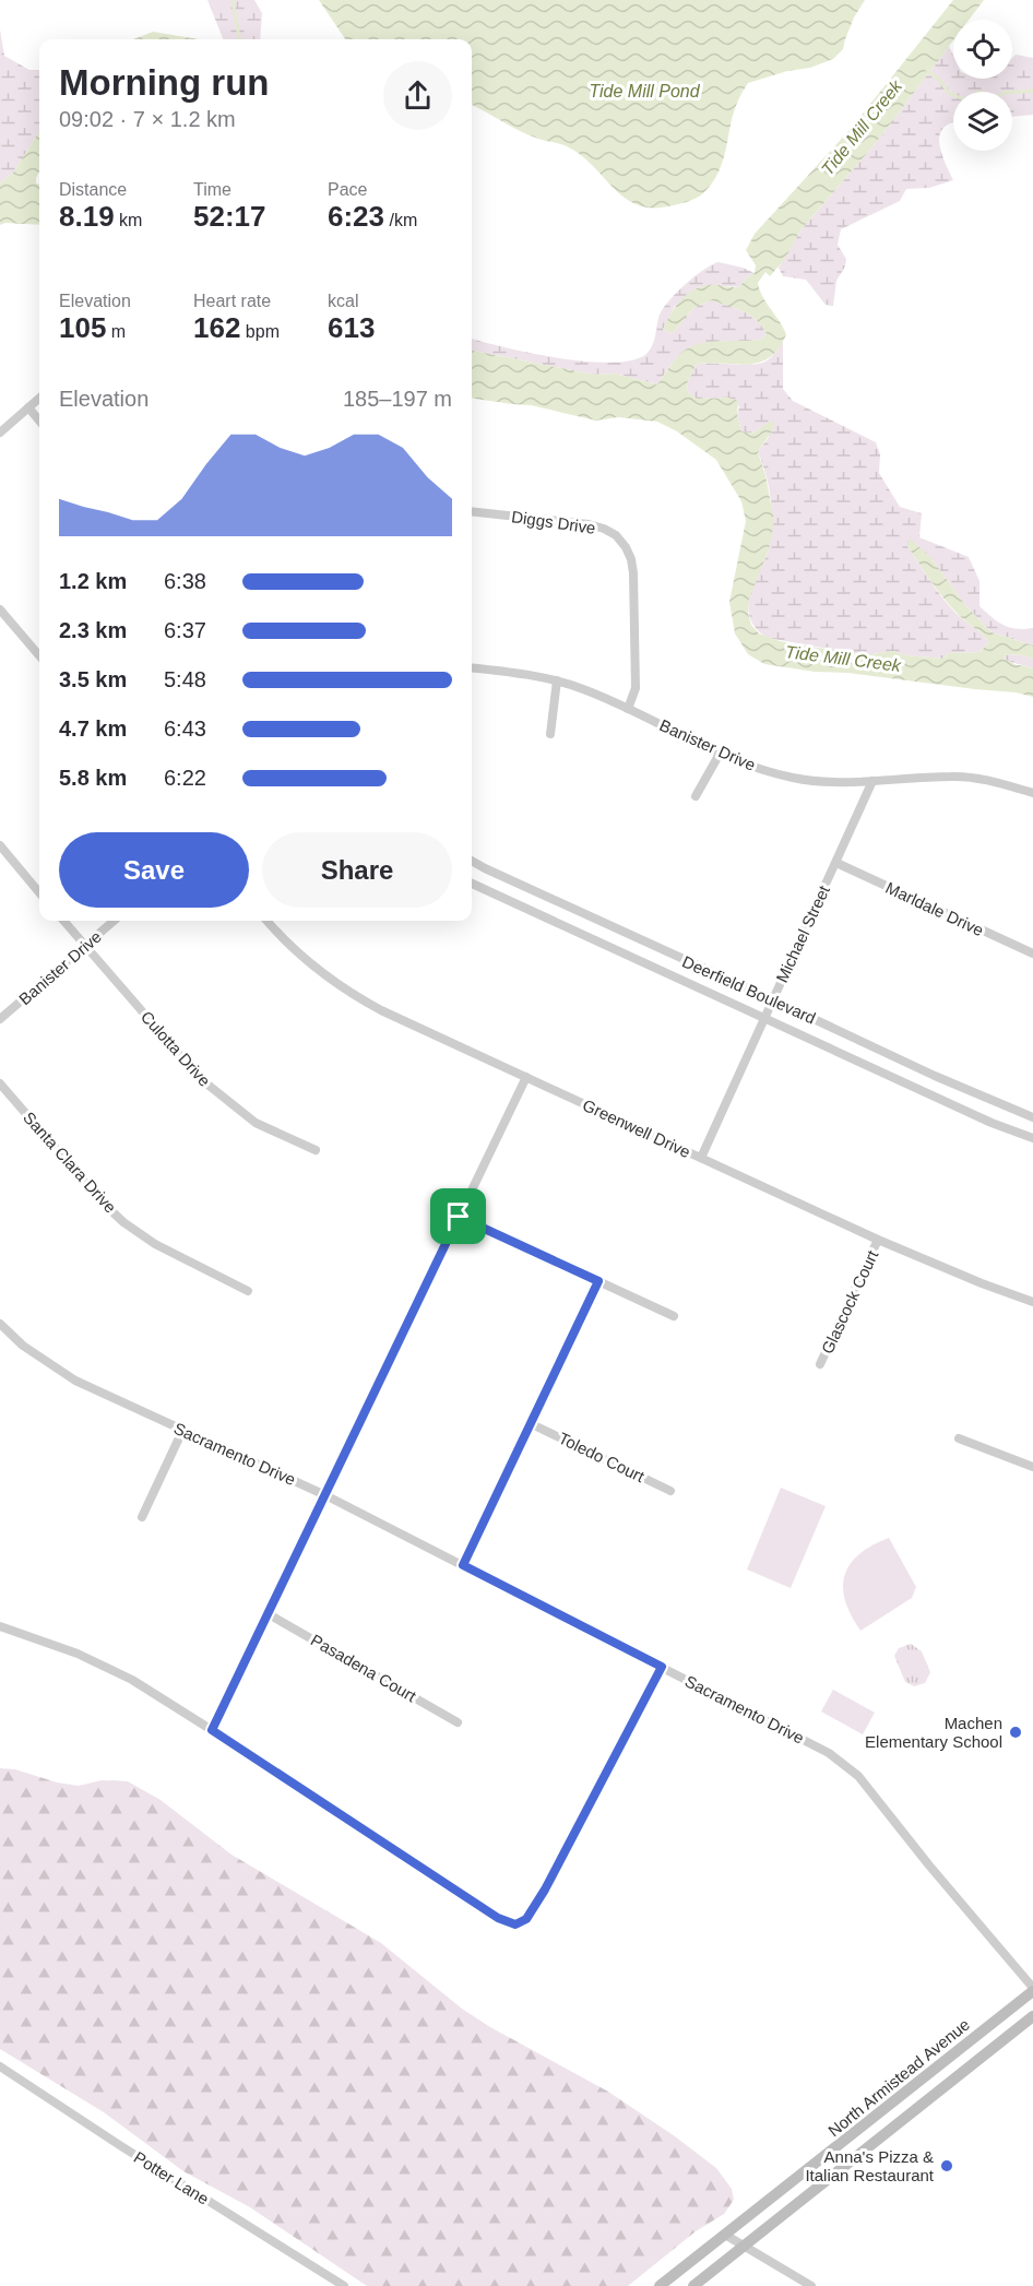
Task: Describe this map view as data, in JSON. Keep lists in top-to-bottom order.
{
  "streets": {
    "main road": ["North Armistead Avenue"],
    "street": [
      "Diggs Drive",
      "Banister Drive",
      "Marldale Drive",
      "Michael Street",
      "Deerfield Boulevard",
      "Culotta Drive",
      "Greenwell Drive",
      "Santa Clara Drive",
      "Glascock Court",
      "Sacramento Drive",
      "Toledo Court",
      "Pasadena Court",
      "Potter Lane"
    ]
  },
  "crossings": [
    ["Diggs Drive", "Banister Drive"],
    ["Banister Drive", "Michael Street"],
    ["Banister Drive", "Culotta Drive"],
    ["Marldale Drive", "Michael Street"],
    ["Michael Street", "Deerfield Boulevard"],
    ["Michael Street", "Greenwell Drive"],
    ["Greenwell Drive", "Glascock Court"],
    ["Sacramento Drive", "North Armistead Avenue"]
  ],
  "water": ["Tide Mill Pond", "Tide Mill Creek"],
  "places": ["Machen Elementary School", "Anna's Pizza & Italian Restaurant"],
  "page": {
    "heading": ["Morning run", "09:02 · 7 × 1.2 km"],
    "stats": [
      ["Distance", "8.19 km"],
      ["Time", "52:17"],
      ["Pace", "6:23 /km"],
      ["Elevation", "105 m"],
      ["Heart rate", "162 bpm"],
      ["kcal", "613"]
    ],
    "chart": ["Elevation", "185–197 m"],
    "list": [
      {
        "name": "1.2 km",
        "note": "6:38"
      },
      {
        "name": "2.3 km",
        "note": "6:37"
      },
      {
        "name": "3.5 km",
        "note": "5:48"
      },
      {
        "name": "4.7 km",
        "note": "6:43"
      },
      {
        "name": "5.8 km",
        "note": "6:22"
      }
    ],
    "buttons": ["Save", "Share"]
  }
}
